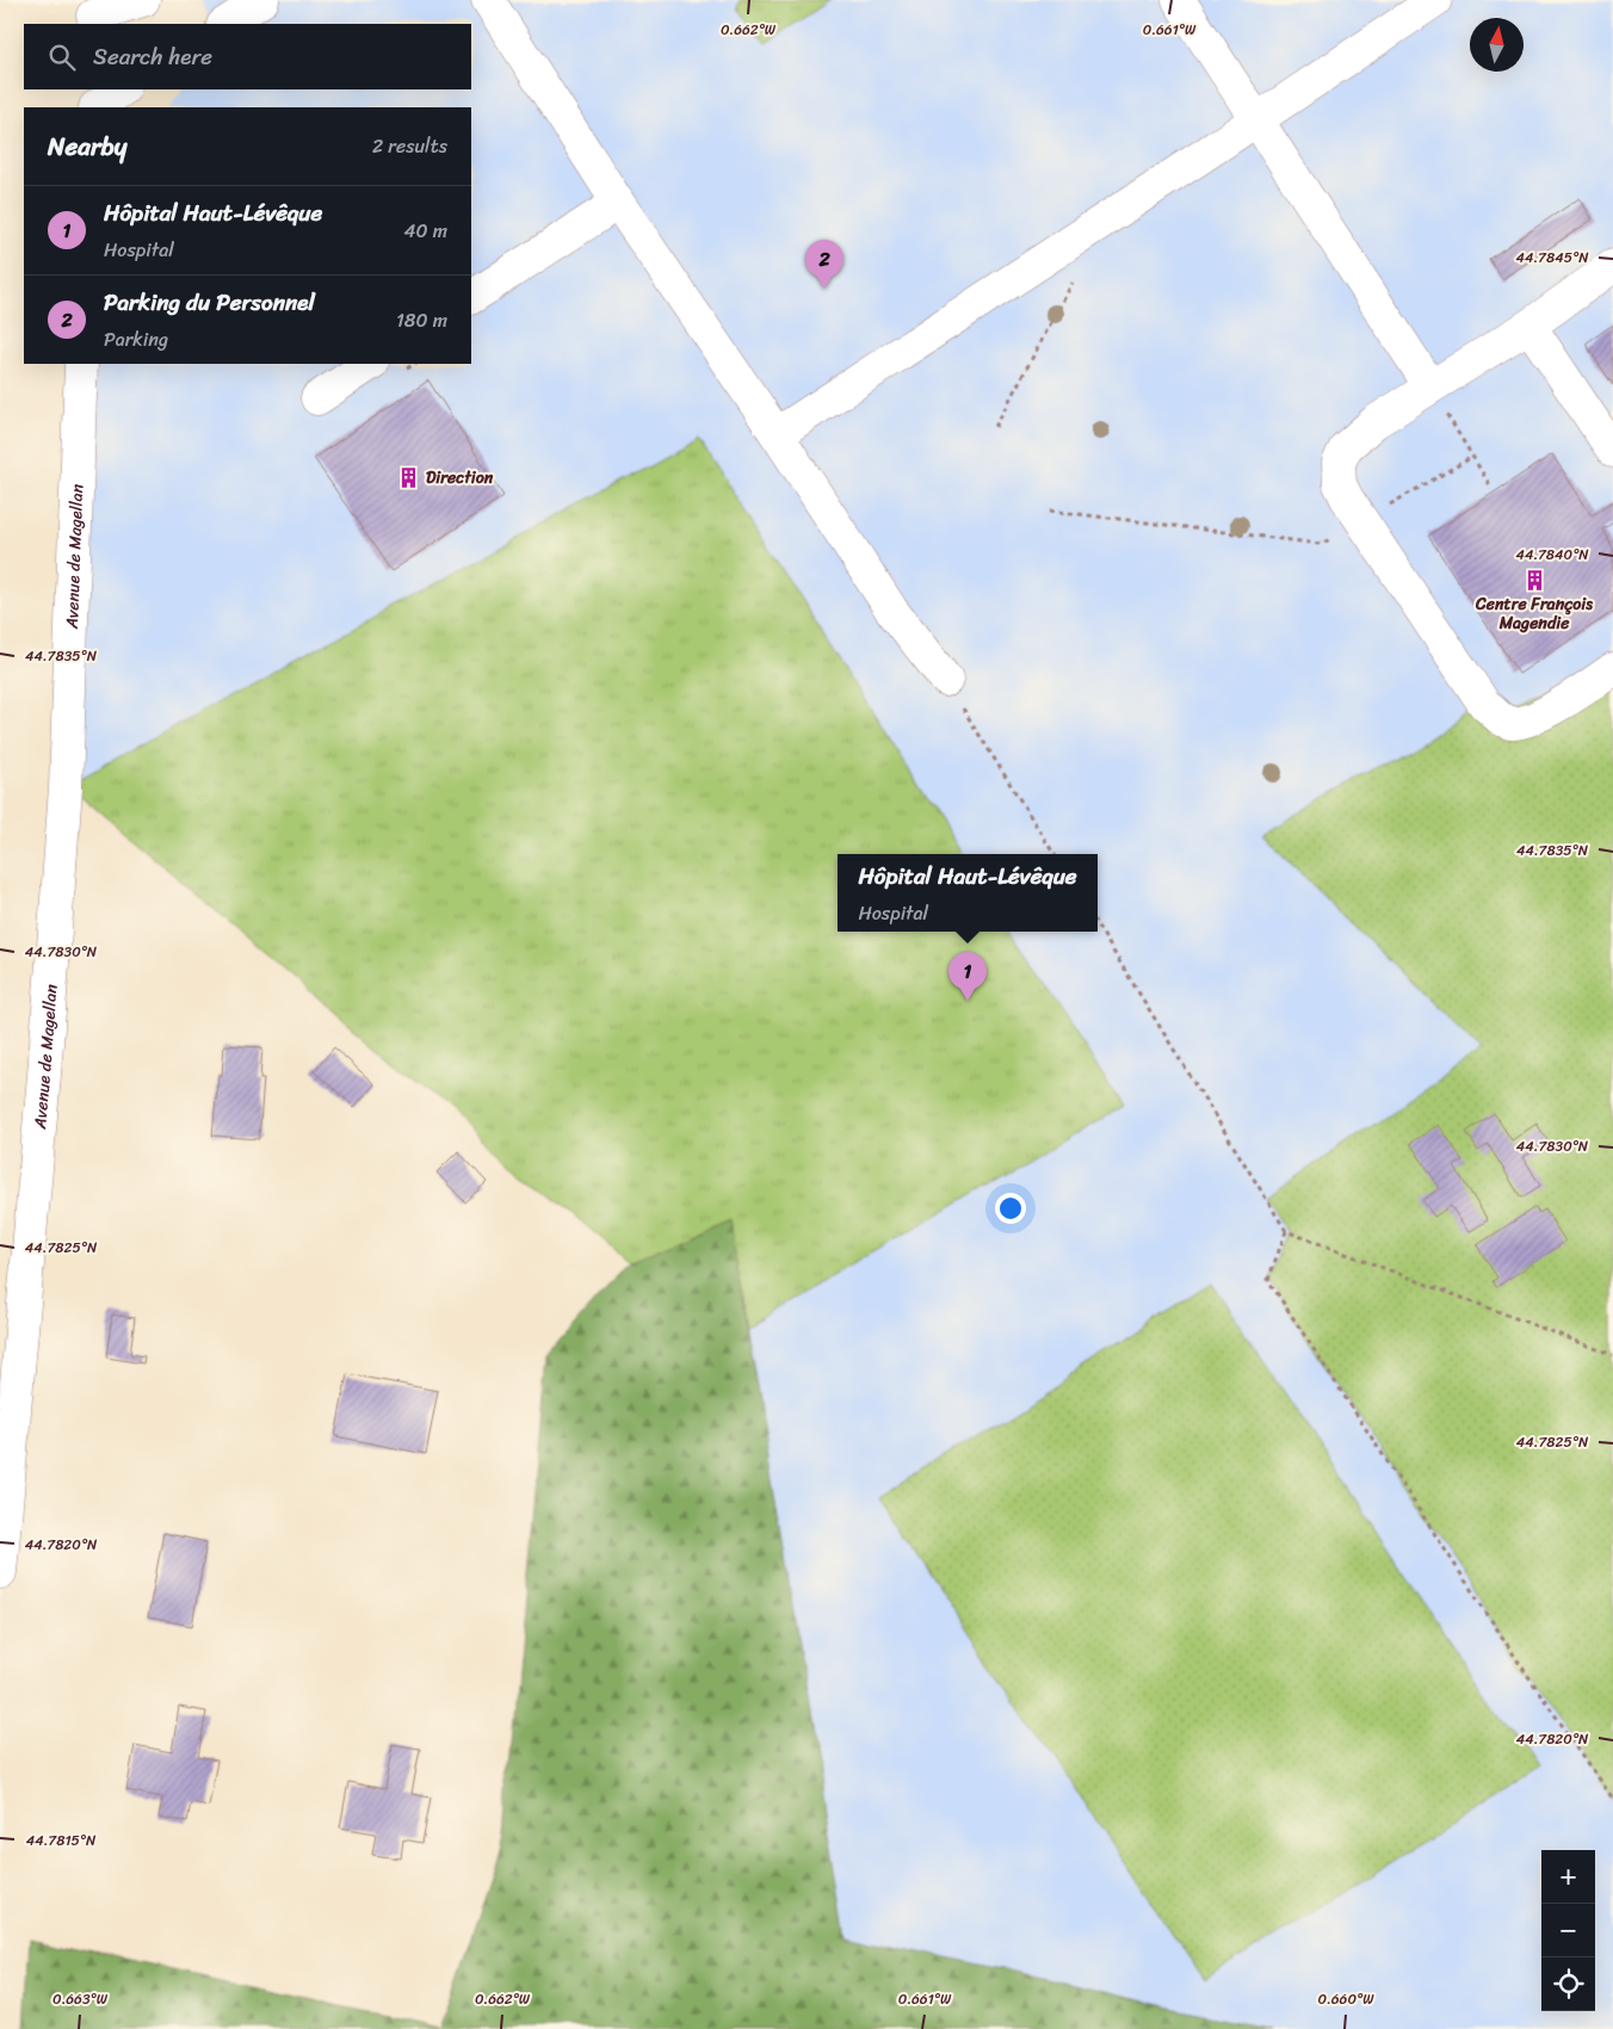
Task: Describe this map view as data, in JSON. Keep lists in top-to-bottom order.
{
  "streets": {
    "street": ["Avenue de Magellan"]
  },
  "places": {
    "building": ["Direction", "Centre François Magendie"]
  },
  "north": "top",
  "page": {
    "search": "Search here",
    "heading": ["Nearby", "2 results"],
    "list": [
      {
        "mark": "1",
        "name": "Hôpital Haut-Lévêque",
        "note": "Hospital",
        "value": "40 m"
      },
      {
        "mark": "2",
        "name": "Parking du Personnel",
        "note": "Parking",
        "value": "180 m"
      }
    ],
    "pins": ["2", "1"],
    "popup": ["Hôpital Haut-Lévêque", "Hospital"],
    "map_buttons": ["+", "−"]
  },
  "coordinates": [
    "0.662°W",
    "0.661°W",
    "44.7845°N",
    "44.7840°N",
    "44.7835°N",
    "44.7830°N",
    "44.7825°N",
    "44.7820°N",
    "44.7815°N",
    "0.663°W",
    "0.660°W"
  ]
}
